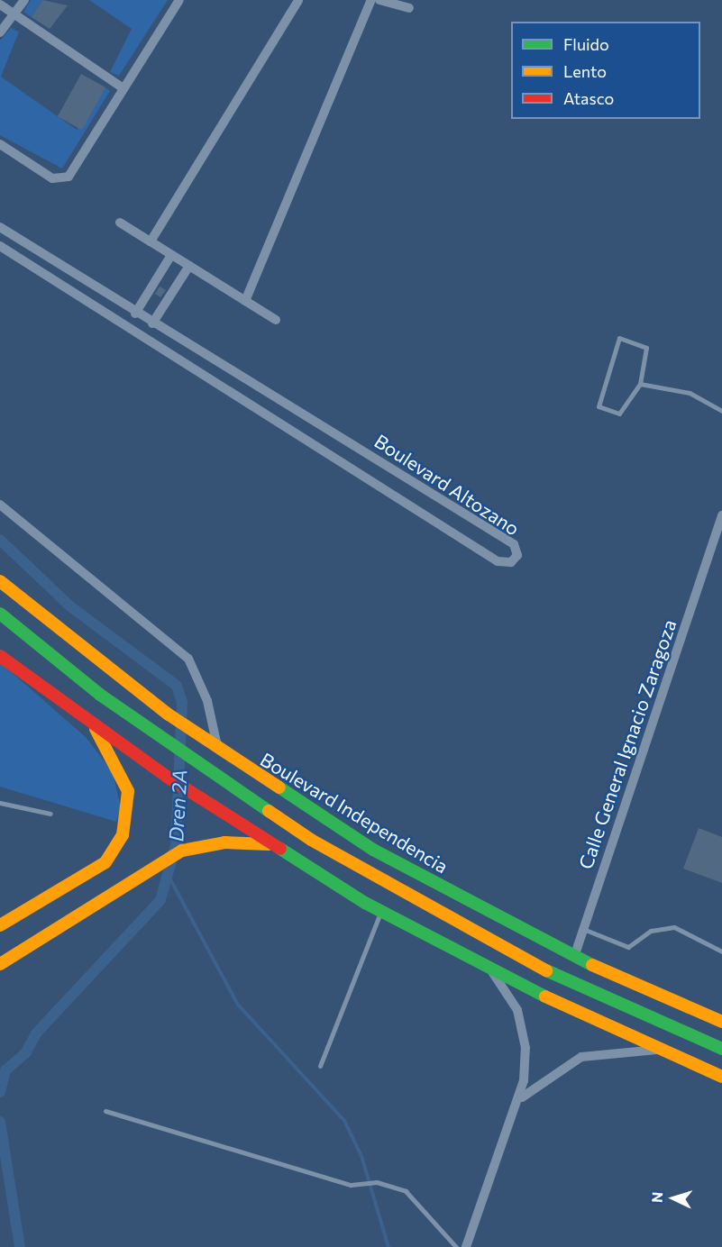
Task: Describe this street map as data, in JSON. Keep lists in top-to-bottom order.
{
  "streets": {
    "main road": ["Boulevard Independencia"],
    "street": ["Boulevard Altozano", "Calle General Ignacio Zaragoza"]
  },
  "crossings": [
    ["Calle General Ignacio Zaragoza", "Boulevard Independencia"]
  ],
  "water": ["Dren 2A"],
  "legend": ["Fluido", "Lento", "Atasco"],
  "north": "left"
}
